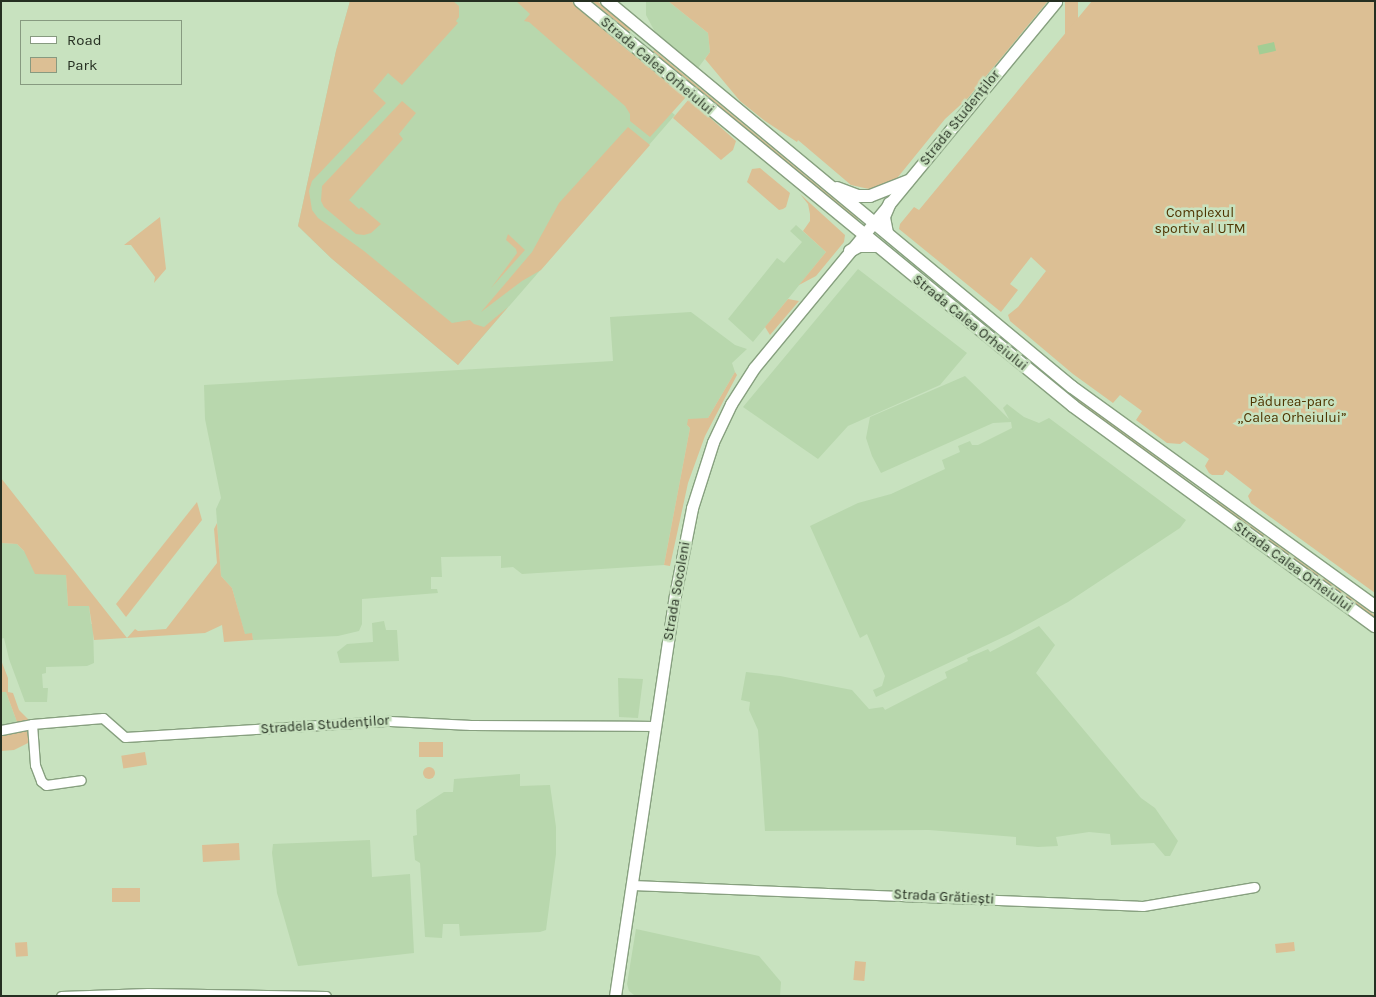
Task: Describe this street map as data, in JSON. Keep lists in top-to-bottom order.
{
  "streets": {
    "highway": ["Strada Calea Orheiului"],
    "main road": ["Strada Studenților", "Strada Socoleni"],
    "street": ["Stradela Studenților", "Strada Grătiești"]
  },
  "crossings": [
    ["Strada Calea Orheiului", "Strada Studenților"],
    ["Strada Calea Orheiului", "Strada Socoleni"],
    ["Strada Studenților", "Strada Socoleni"],
    ["Strada Socoleni", "Stradela Studenților"],
    ["Strada Socoleni", "Strada Grătiești"]
  ],
  "parks": ["Complexul sportiv al UTM", "Pădurea-parc „Calea Orheiului”"],
  "legend": ["Road", "Park"]
}
